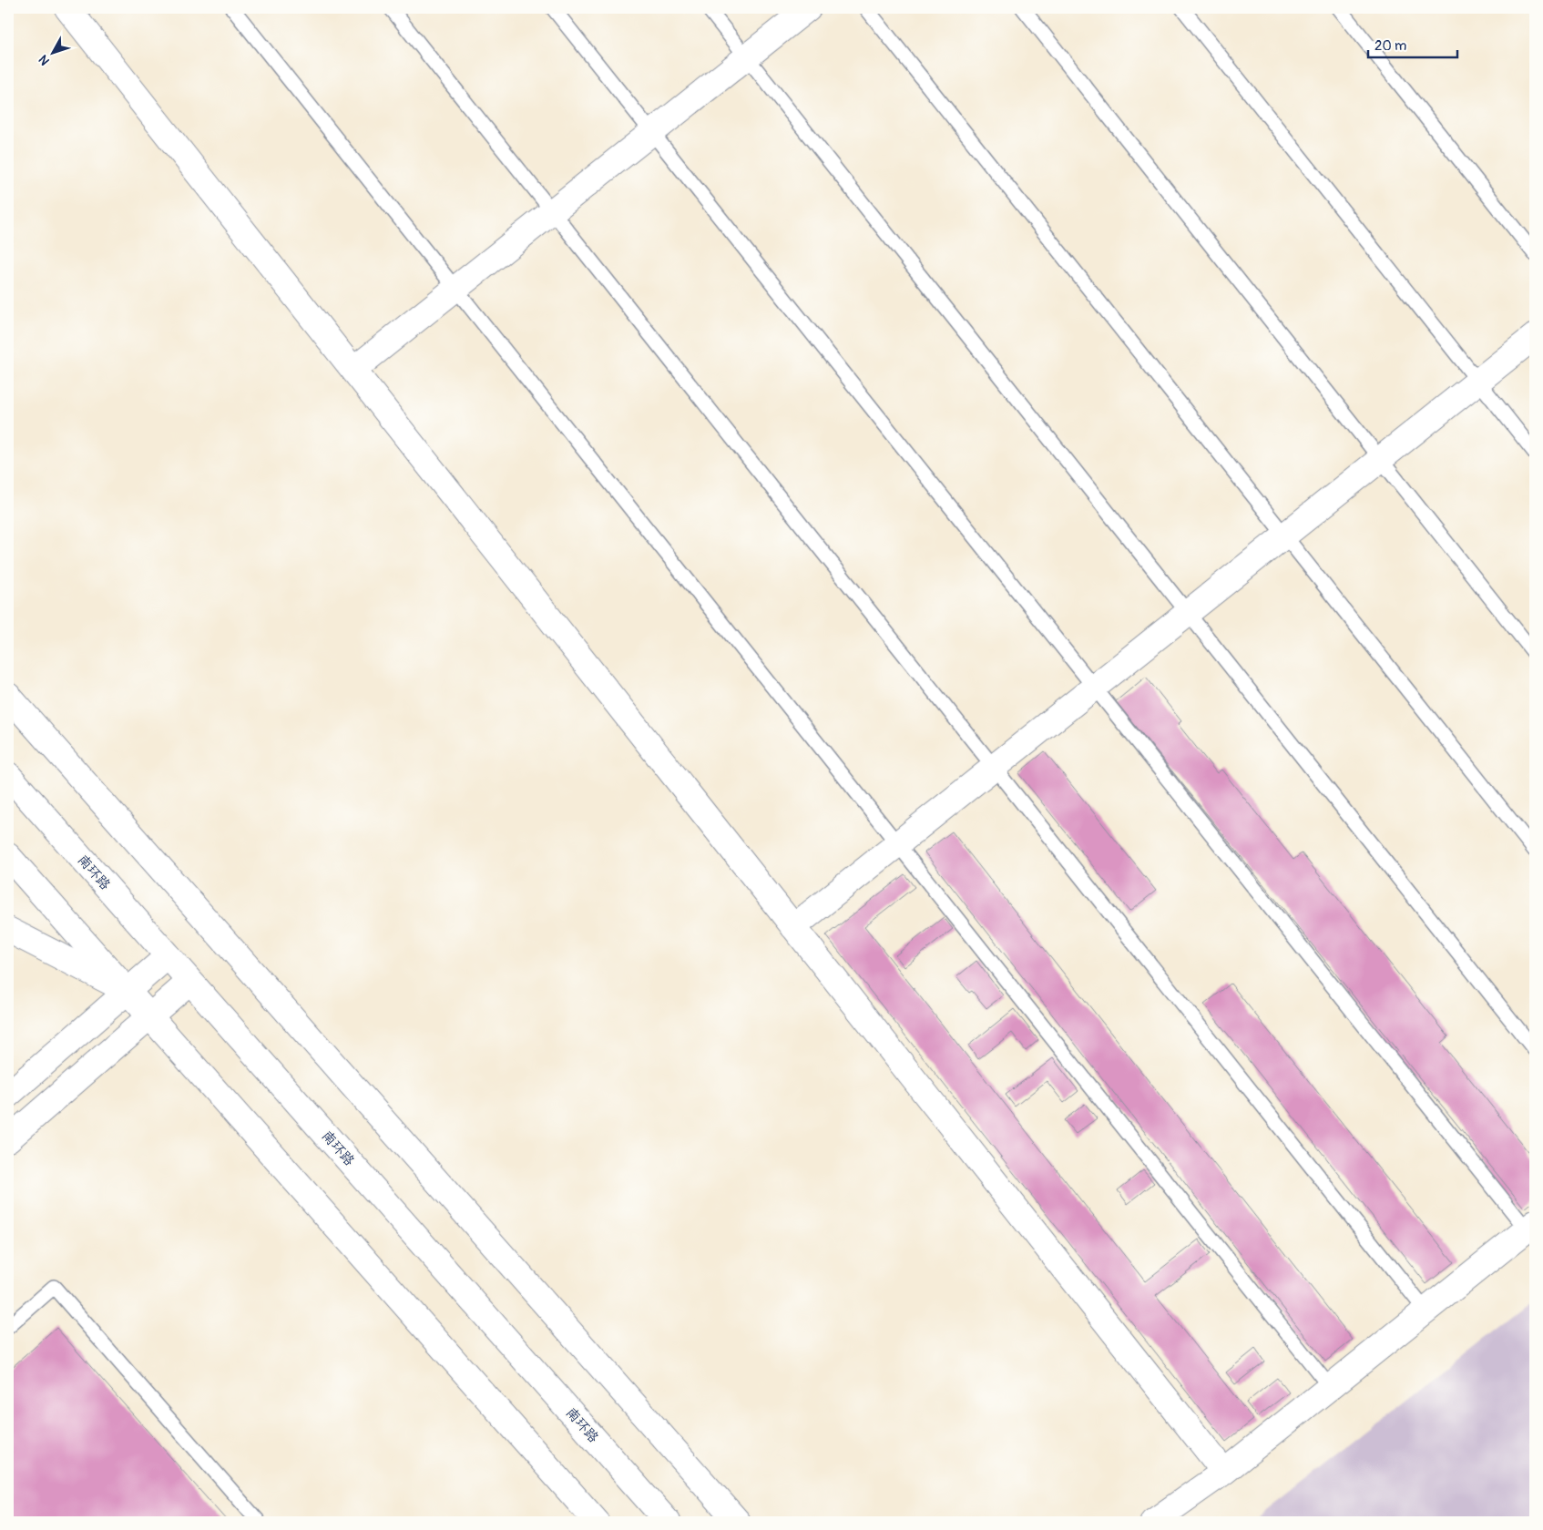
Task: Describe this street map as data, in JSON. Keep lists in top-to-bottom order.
{
  "streets": {
    "street": ["南环路"]
  },
  "scale_bar": "20 m",
  "north": "bottom left"
}
